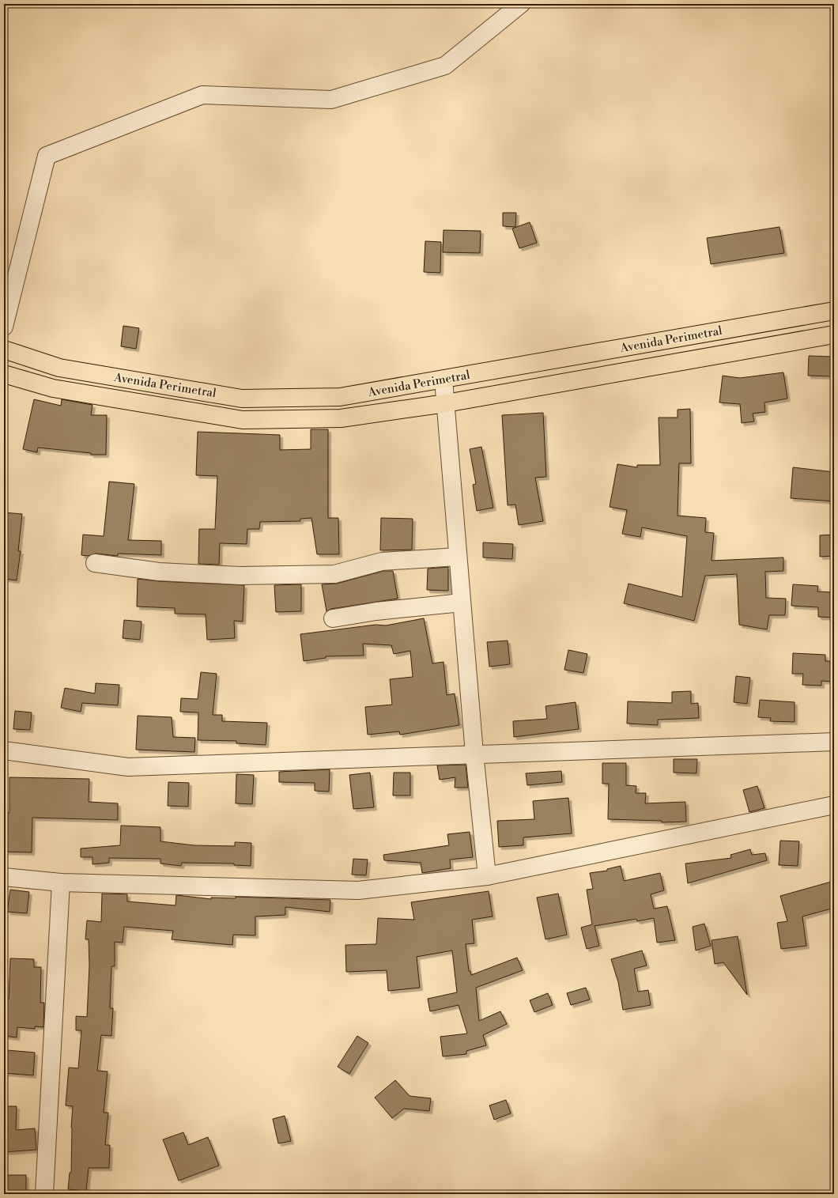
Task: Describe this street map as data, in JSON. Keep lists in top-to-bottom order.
{
  "streets": {
    "main road": ["Avenida Perimetral"]
  }
}
